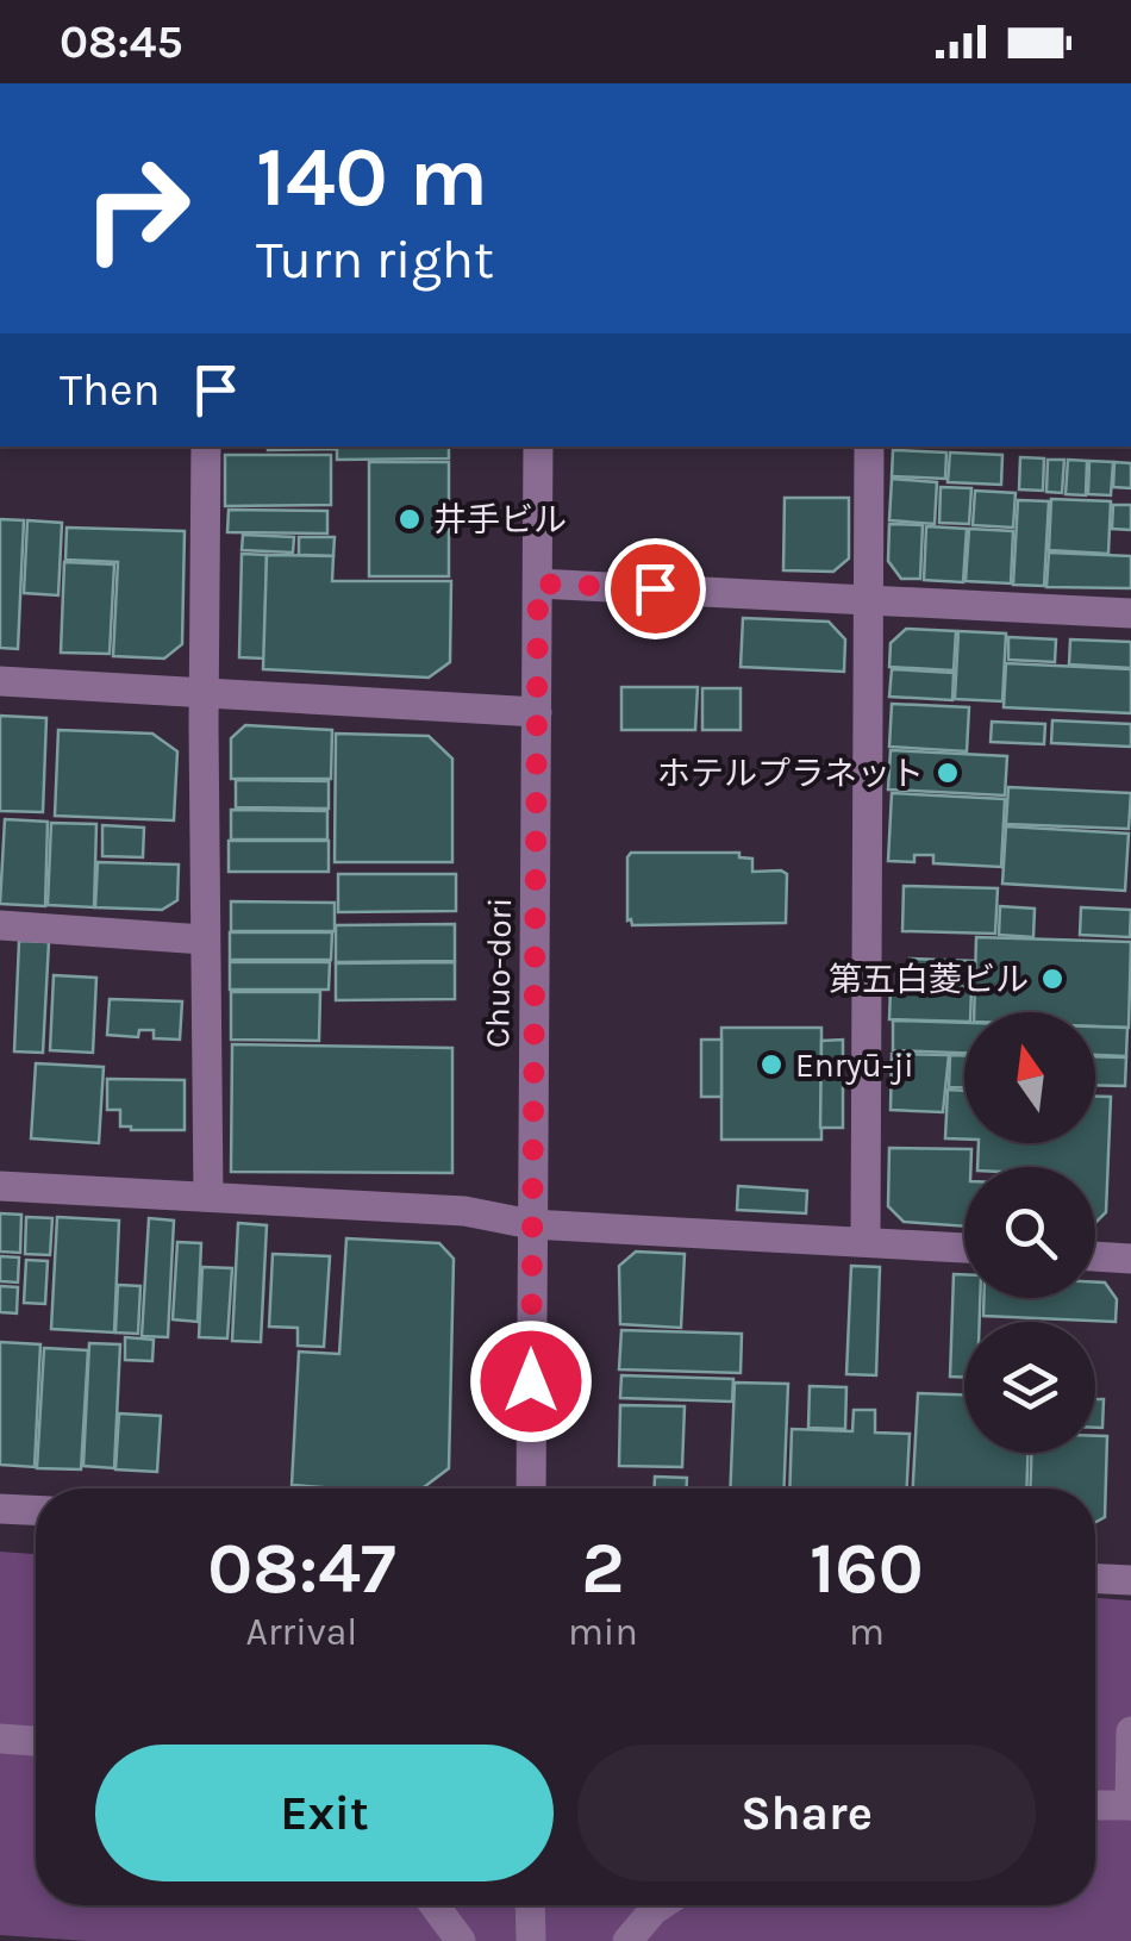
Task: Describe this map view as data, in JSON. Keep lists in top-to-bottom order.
{
  "streets": {
    "street": ["Chuo-dori"]
  },
  "places": [
    "井手ビル",
    "ホテルプラネット",
    "第五白菱ビル",
    "Enryū-ji"
  ],
  "north": "top",
  "page": {
    "status": "08:45",
    "turn": ["140 m", "Turn right"],
    "then": "Then",
    "eta": [
      "08:47",
      "Arrival",
      "2",
      "min",
      "160",
      "m"
    ],
    "buttons": ["Exit", "Share"]
  }
}
